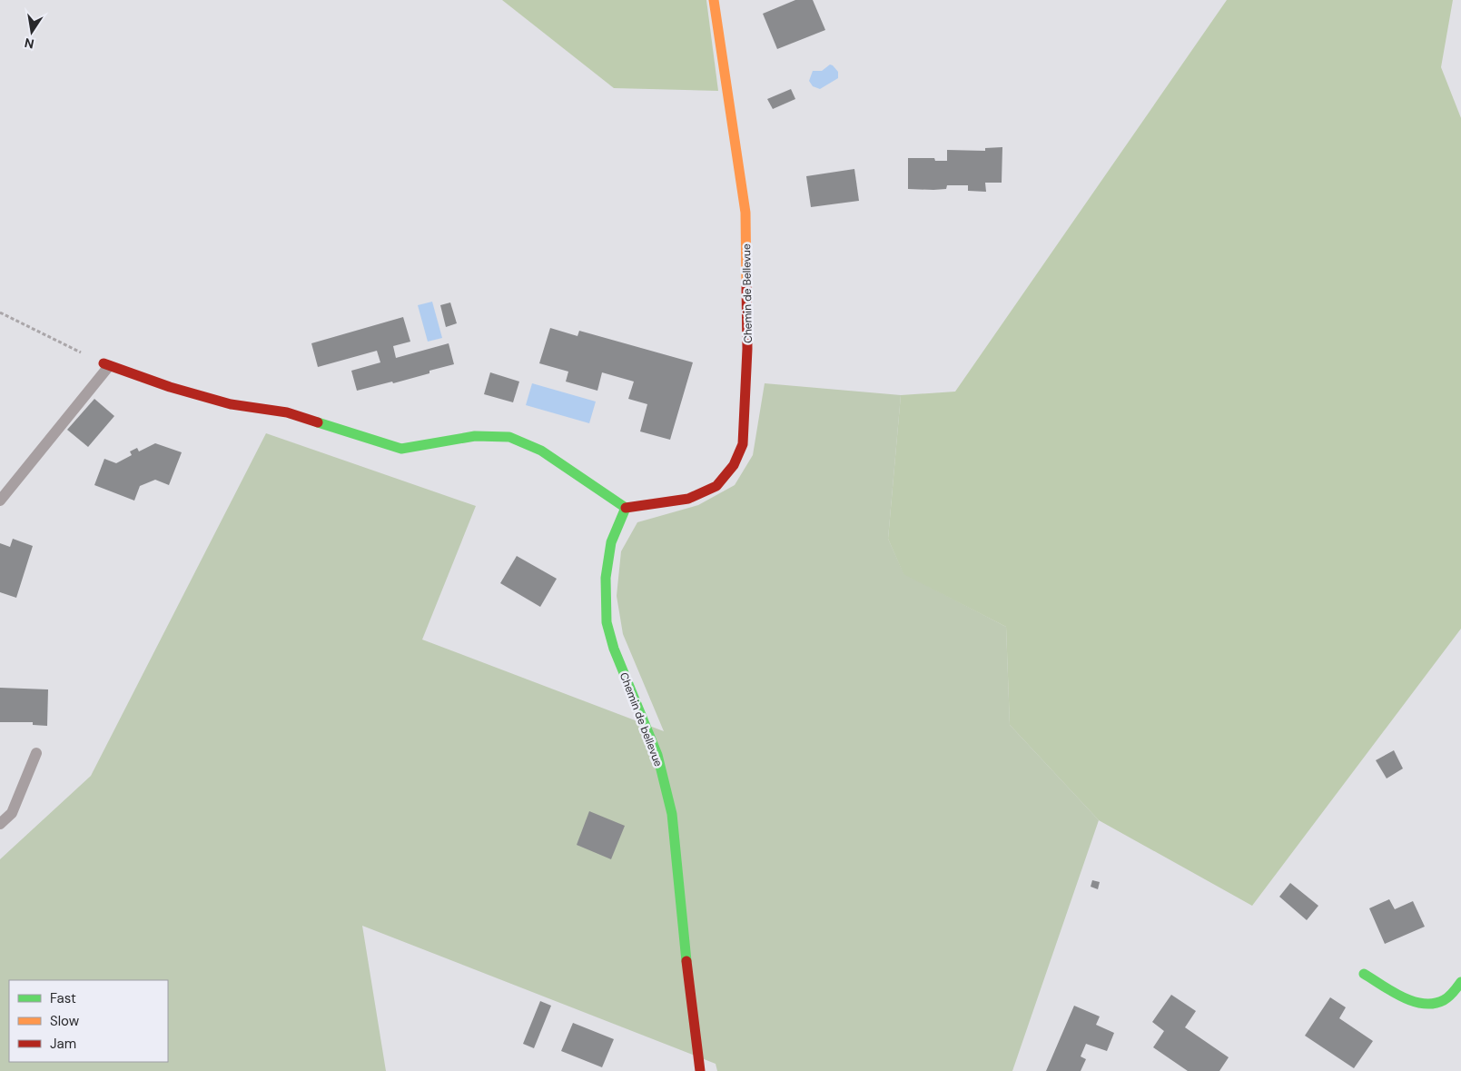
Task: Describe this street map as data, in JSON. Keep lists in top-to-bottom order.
{
  "streets": {
    "street": ["Chemin de Bellevue", "Chemin de bellevue"]
  },
  "crossings": [
    ["Chemin de Bellevue", "Chemin de bellevue"]
  ],
  "legend": ["Fast", "Slow", "Jam"],
  "north": "bottom"
}
